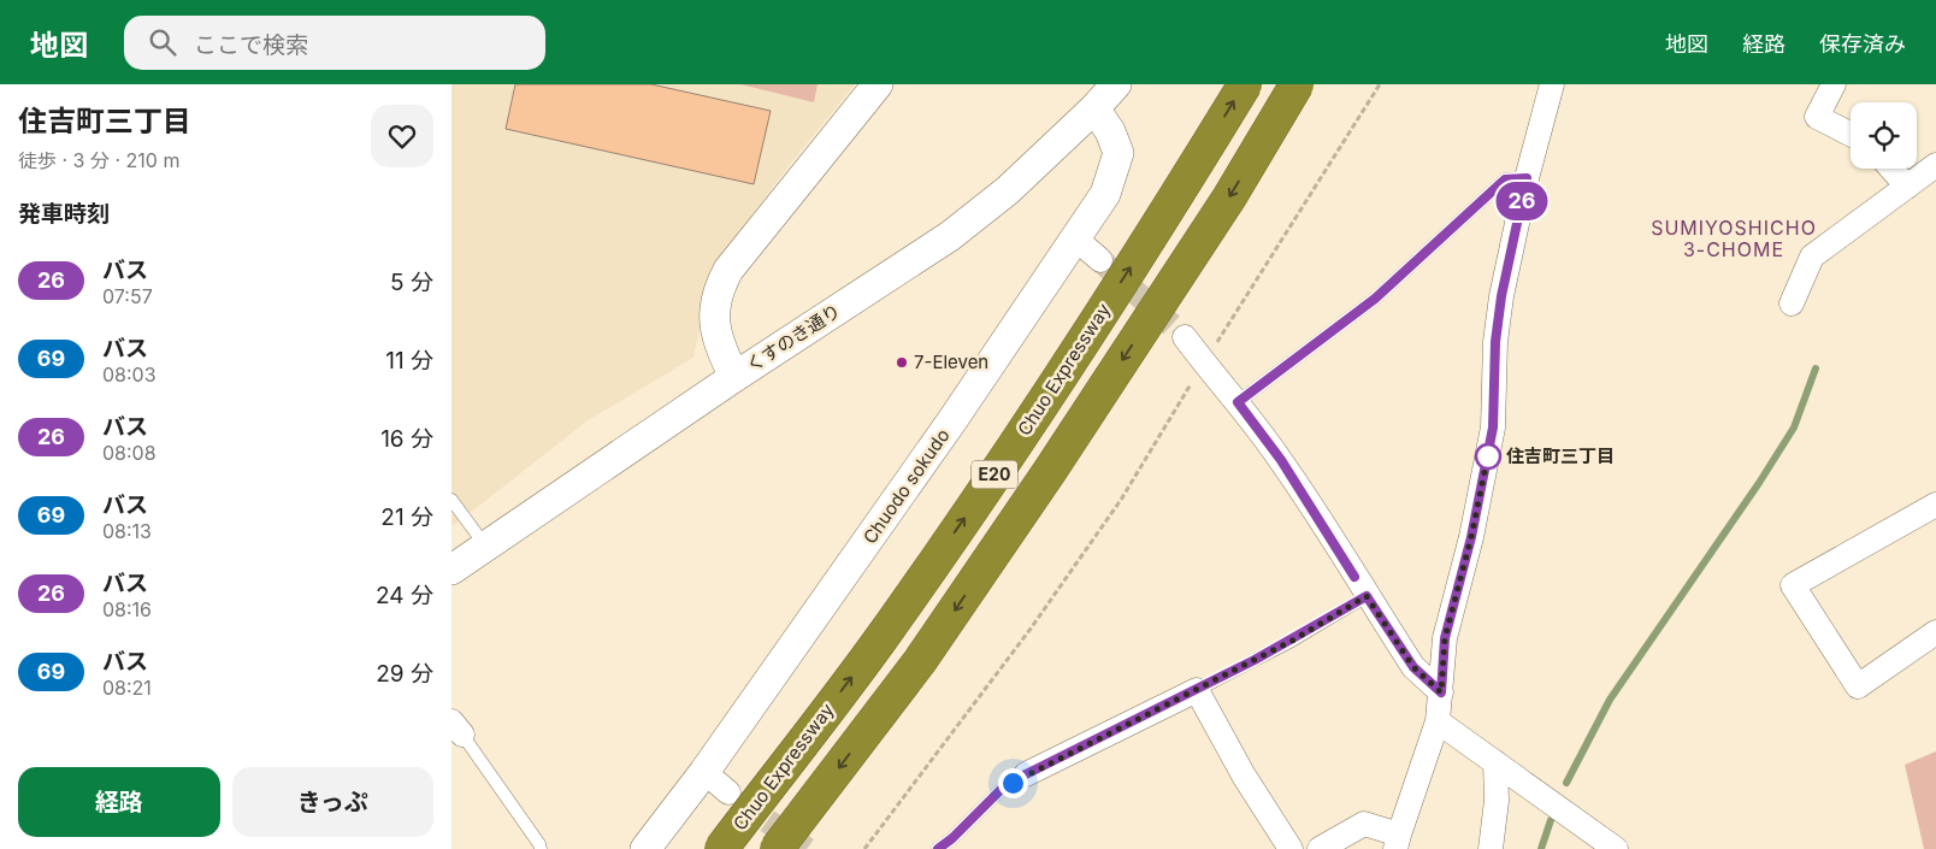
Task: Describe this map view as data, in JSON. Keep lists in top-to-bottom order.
{
  "streets": {
    "highway": ["Chuo Expressway", "E20"],
    "street": ["くすのき通り", "Chuodo sokudo"]
  },
  "crossings": [
    ["くすのき通り", "Chuodo sokudo"]
  ],
  "districts": ["SUMIYOSHICHO 3-CHOME"],
  "places": ["7-Eleven", "住吉町三丁目"],
  "lines": ["bus line 26"],
  "page": {
    "header": "地図",
    "search": "ここで検索",
    "nav": ["地図", "経路", "保存済み"],
    "heading": [
      ["住吉町三丁目", "徒歩 · 3 分 · 210 m"],
      "発車時刻"
    ],
    "on_map": "26",
    "list": [
      {
        "mark": "26",
        "name": "バス",
        "note": "07:57",
        "value": "5 分"
      },
      {
        "mark": "69",
        "name": "バス",
        "note": "08:03",
        "value": "11 分"
      },
      {
        "mark": "26",
        "name": "バス",
        "note": "08:08",
        "value": "16 分"
      },
      {
        "mark": "69",
        "name": "バス",
        "note": "08:13",
        "value": "21 分"
      },
      {
        "mark": "26",
        "name": "バス",
        "note": "08:16",
        "value": "24 分"
      },
      {
        "mark": "69",
        "name": "バス",
        "note": "08:21",
        "value": "29 分"
      }
    ],
    "buttons": ["経路", "きっぷ"]
  }
}
